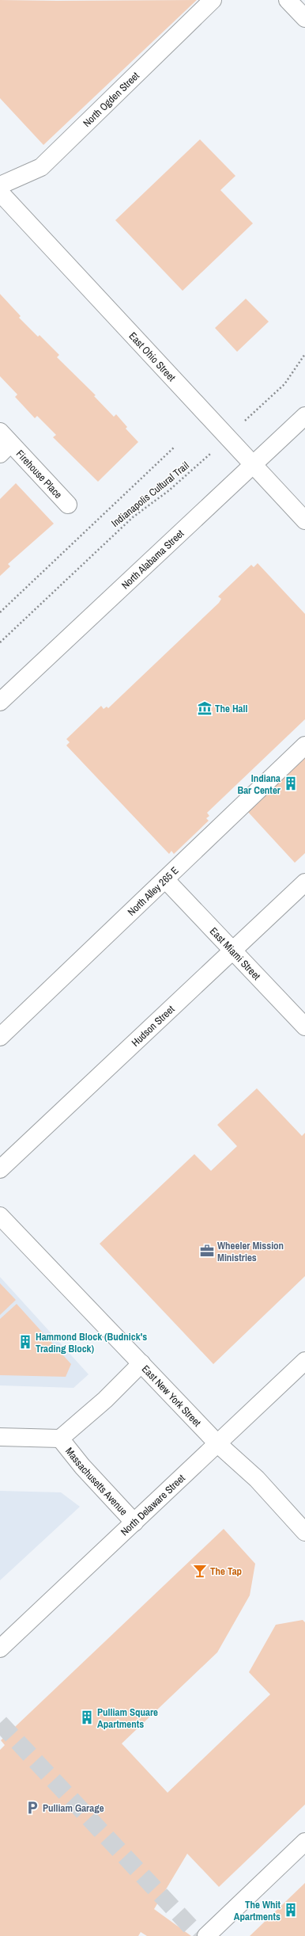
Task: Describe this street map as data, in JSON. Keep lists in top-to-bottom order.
{
  "streets": {
    "main road": [
      "North Ogden Street",
      "East Ohio Street",
      "Firehouse Place",
      "North Alabama Street",
      "North Alley 265 E",
      "East Miami Street",
      "Hudson Street",
      "East New York Street",
      "Massachusetts Avenue",
      "North Delaware Street"
    ],
    "path": ["Indianapolis Cultural Trail"]
  },
  "crossings": [
    ["East Ohio Street", "Indianapolis Cultural Trail"],
    ["East Ohio Street", "North Alabama Street"],
    ["North Alley 265 E", "East Miami Street"],
    ["East Miami Street", "Hudson Street"],
    ["East New York Street", "Massachusetts Avenue"],
    ["East New York Street", "North Delaware Street"],
    ["Massachusetts Avenue", "North Delaware Street"]
  ],
  "places": {
    "museum": ["The Hall"],
    "building": [
      "Indiana Bar Center",
      "Hammond Block (Budnick's Trading Block)",
      "Pulliam Square Apartments",
      "The Whit Apartments"
    ],
    "office": ["Wheeler Mission Ministries"],
    "bar": ["The Tap"],
    "parking": ["Pulliam Garage"]
  }
}
